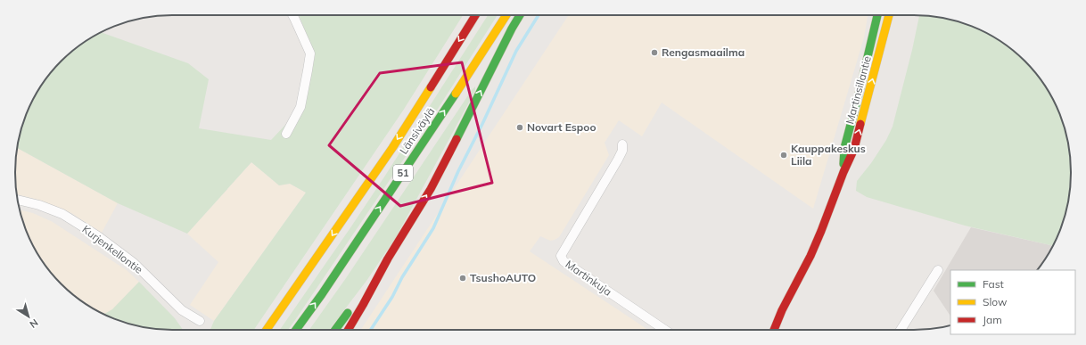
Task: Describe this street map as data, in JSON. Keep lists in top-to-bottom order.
{
  "streets": {
    "main road": ["Martinsillantie", "Länsiväylä", "51"],
    "street": ["Kurjenkellontie", "Martinkuja"]
  },
  "places": [
    "Rengasmaailma",
    "Novart Espoo",
    "Kauppakeskus Liila",
    "TsushoAUTO"
  ],
  "legend": ["Fast", "Slow", "Jam"],
  "north": "bottom right"
}
